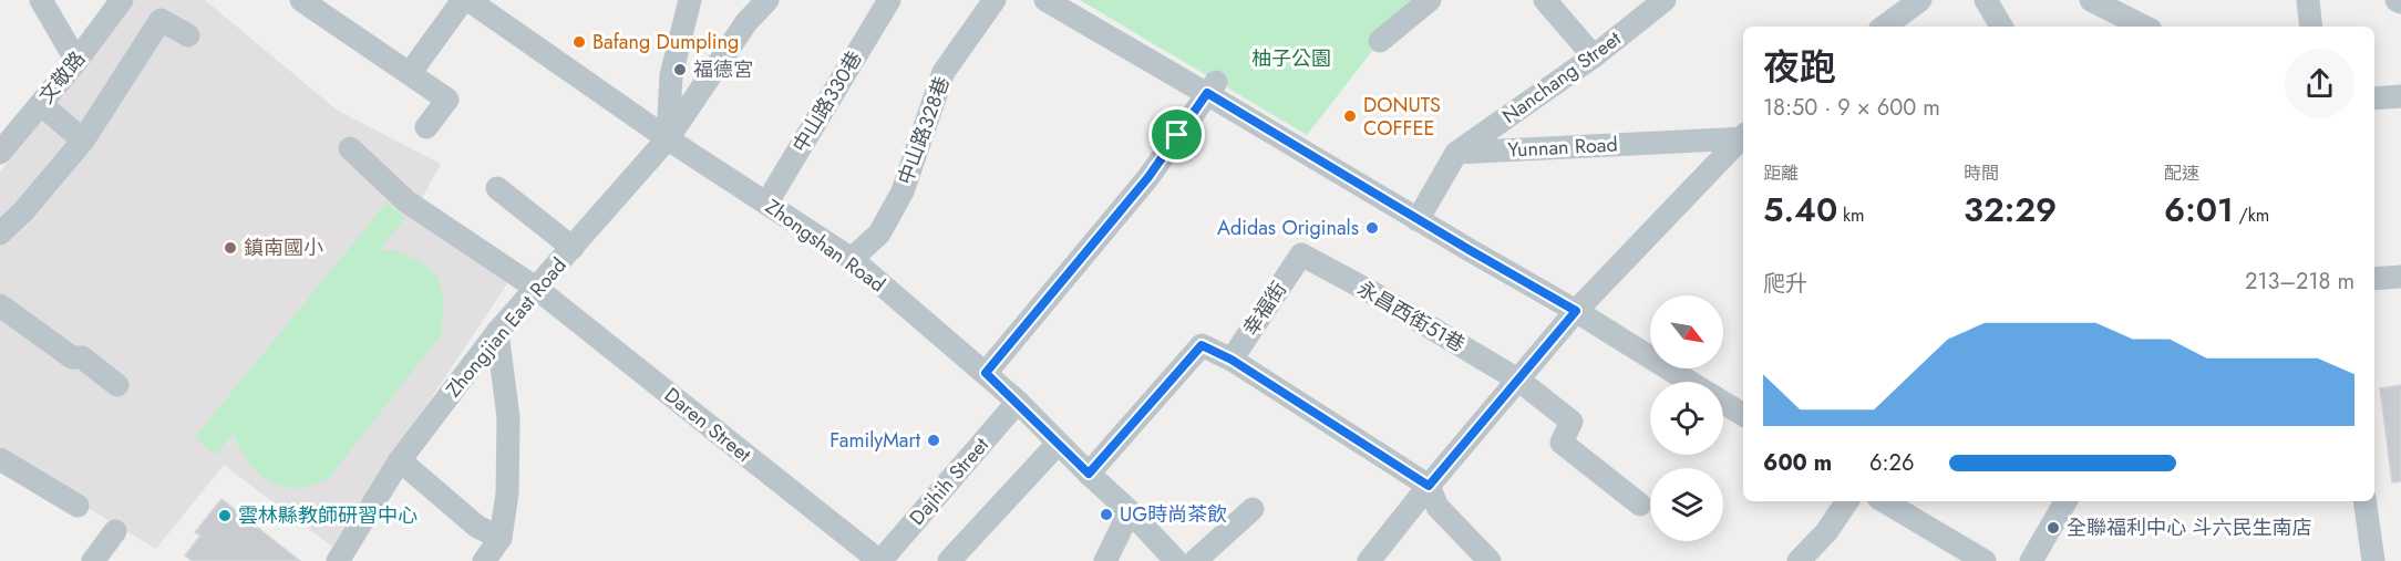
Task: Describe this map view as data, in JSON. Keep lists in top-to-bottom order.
{
  "streets": {
    "street": [
      "文敬路",
      "Nanchang Street",
      "中山路330巷",
      "中山路328巷",
      "Yunnan Road",
      "Zhongshan Road",
      "幸福街",
      "永昌西街51巷",
      "Zhongjian East Road",
      "Daren Street",
      "Dajhih Street"
    ]
  },
  "crossings": [
    ["Nanchang Street", "Yunnan Road"],
    ["中山路330巷", "Zhongshan Road"],
    ["中山路328巷", "Zhongshan Road"],
    ["Zhongshan Road", "Zhongjian East Road"],
    ["Zhongshan Road", "Dajhih Street"],
    ["幸福街", "永昌西街51巷"],
    ["Zhongjian East Road", "Daren Street"],
    ["Daren Street", "Dajhih Street"]
  ],
  "parks": ["柚子公園"],
  "places": [
    "Bafang Dumpling",
    "福德宮",
    "DONUTS COFFEE",
    "Adidas Originals",
    "鎮南國小",
    "FamilyMart",
    "UG時尚茶飲",
    "雲林縣教師研習中心",
    "全聯福利中心 斗六民生南店"
  ],
  "north": "bottom right",
  "page": {
    "heading": ["夜跑", "18:50 · 9 × 600 m"],
    "stats": [
      ["距離", "5.40 km"],
      ["時間", "32:29"],
      ["配速", "6:01 /km"]
    ],
    "chart": ["爬升", "213–218 m"],
    "list": [
      {
        "name": "600 m",
        "note": "6:26"
      }
    ]
  }
}
